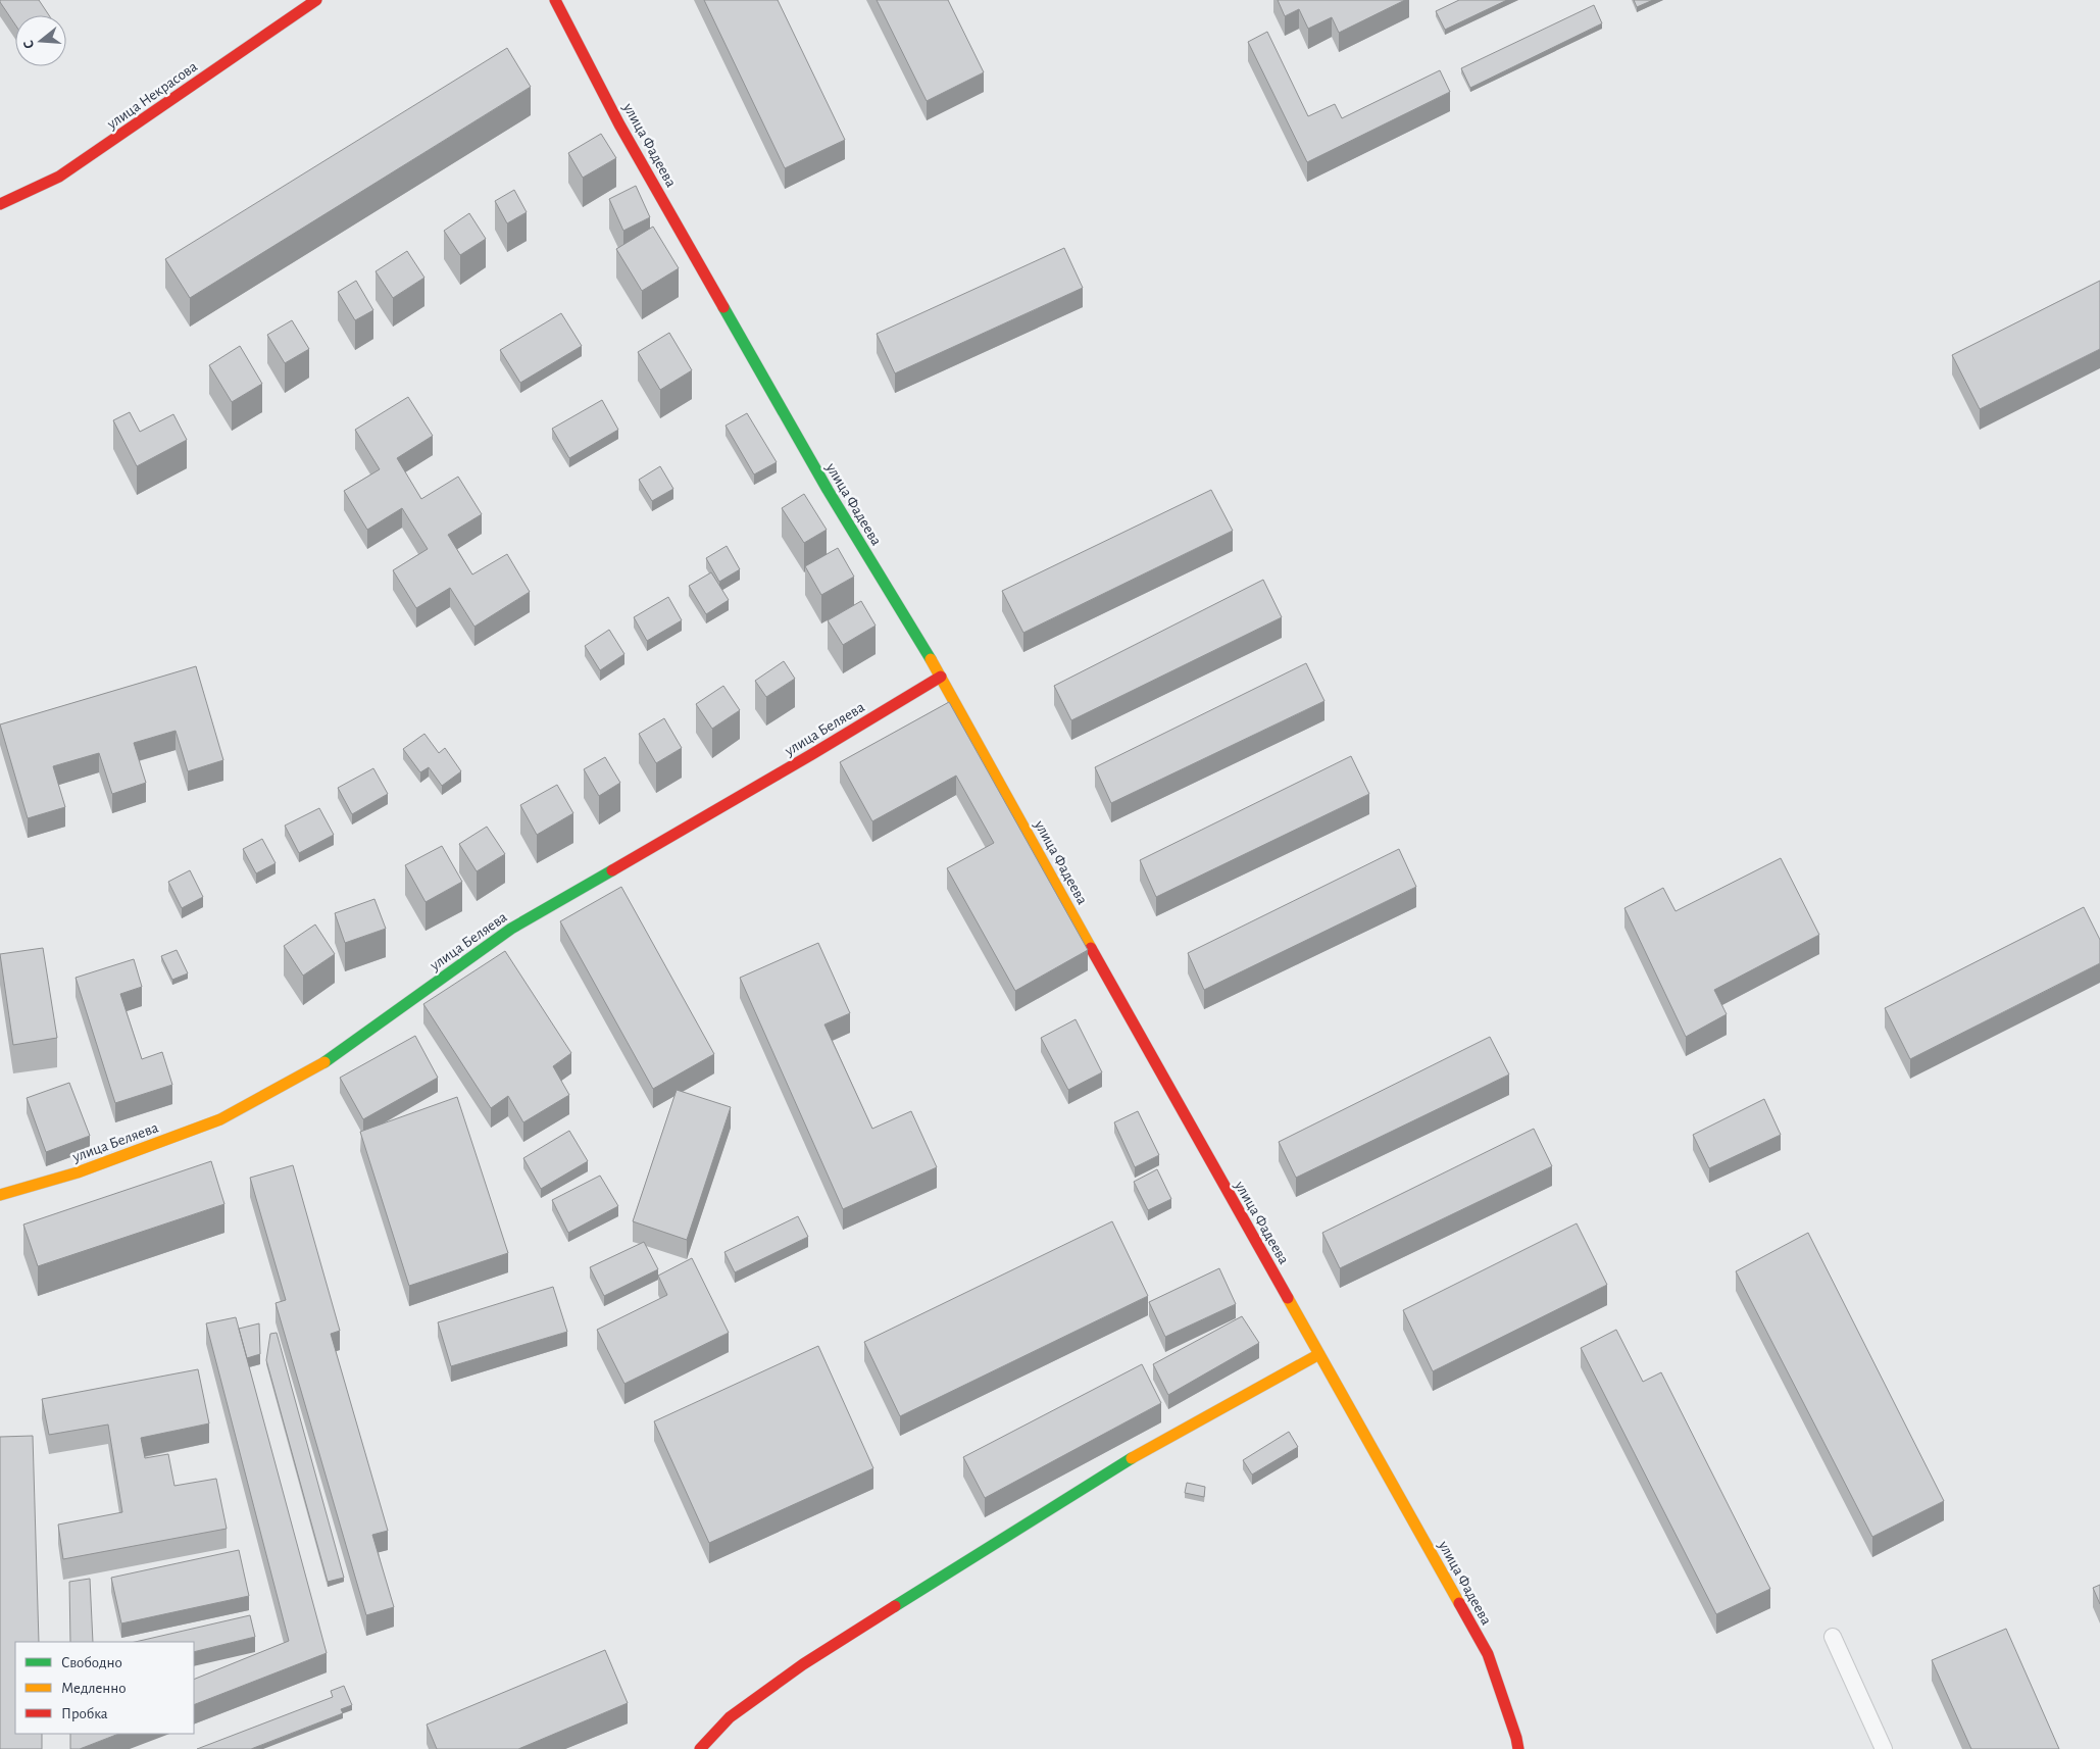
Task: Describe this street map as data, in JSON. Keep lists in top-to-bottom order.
{
  "streets": {
    "main road": ["улица Некрасова", "улица Фадеева", "улица Беляева"]
  },
  "crossings": [
    ["улица Фадеева", "улица Беляева"]
  ],
  "legend": ["Свободно", "Медленно", "Пробка"],
  "north": "left"
}
